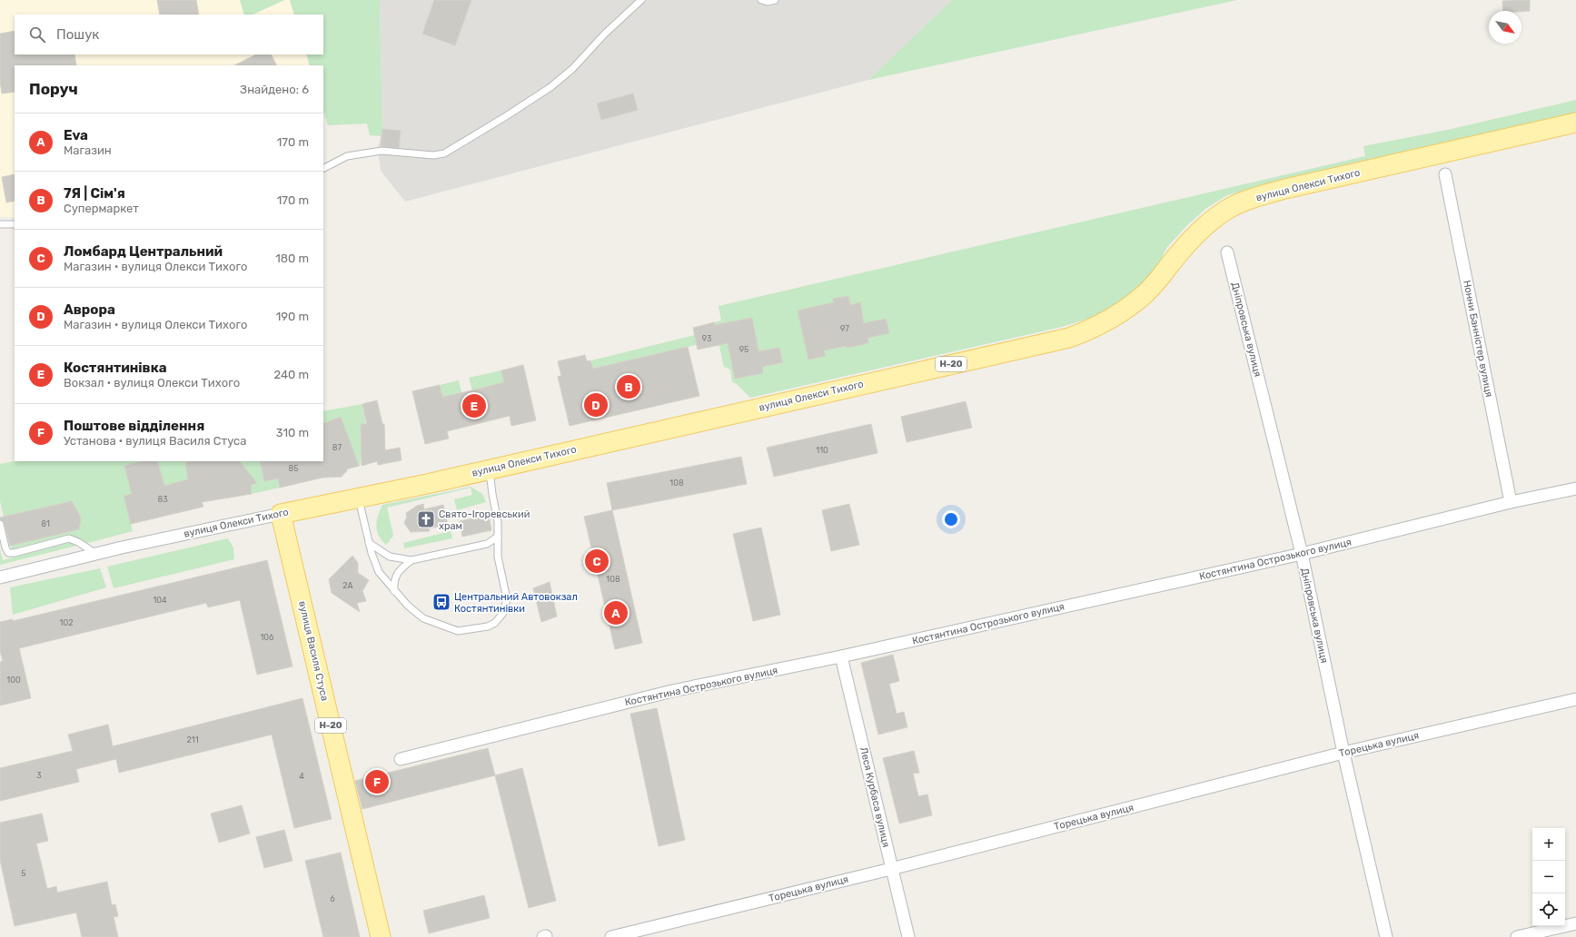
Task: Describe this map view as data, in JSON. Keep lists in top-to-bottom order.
{
  "streets": {
    "main road": ["вулиця Олекси Тихого", "Н-20", "вулиця Василя Стуса"],
    "street": [
      "Дніпровська вулиця",
      "Нонни Банністер вулиця",
      "Костянтина Острозького вулиця",
      "Торецька вулиця",
      "Леся Курбаса вулиця"
    ]
  },
  "crossings": [
    ["вулиця Олекси Тихого", "вулиця Василя Стуса"],
    ["Дніпровська вулиця", "Костянтина Острозького вулиця"],
    ["Дніпровська вулиця", "Торецька вулиця"],
    ["Нонни Банністер вулиця", "Костянтина Острозького вулиця"],
    ["Костянтина Острозького вулиця", "Леся Курбаса вулиця"],
    ["Торецька вулиця", "Леся Курбаса вулиця"]
  ],
  "places": {
    "church": ["Свято-Ігоревський храм"],
    "bus stop": ["Центральний Автовокзал Костянтинівки"]
  },
  "house_numbers": [
    "97",
    "93",
    "95",
    "87",
    "110",
    "85",
    "108",
    "83",
    "81",
    "108",
    "2А",
    "104",
    "102",
    "106",
    "100",
    "211",
    "3",
    "4",
    "5",
    "6"
  ],
  "north": "bottom right",
  "page": {
    "search": "Пошук",
    "heading": ["Поруч", "Знайдено: 6"],
    "list": [
      {
        "mark": "A",
        "name": "Eva",
        "note": "Магазин",
        "value": "170 m"
      },
      {
        "mark": "B",
        "name": "7Я | Сім'я",
        "note": "Супермаркет",
        "value": "170 m"
      },
      {
        "mark": "C",
        "name": "Ломбард Центральний",
        "note": "Магазин · вулиця Олекси Тихого",
        "value": "180 m"
      },
      {
        "mark": "D",
        "name": "Аврора",
        "note": "Магазин · вулиця Олекси Тихого",
        "value": "190 m"
      },
      {
        "mark": "E",
        "name": "Костянтинівка",
        "note": "Вокзал · вулиця Олекси Тихого",
        "value": "240 m"
      },
      {
        "mark": "F",
        "name": "Поштове відділення",
        "note": "Установа · вулиця Василя Стуса",
        "value": "310 m"
      }
    ],
    "pins": [
      "B",
      "D",
      "E",
      "C",
      "A",
      "F"
    ],
    "map_buttons": ["+", "−"]
  }
}
